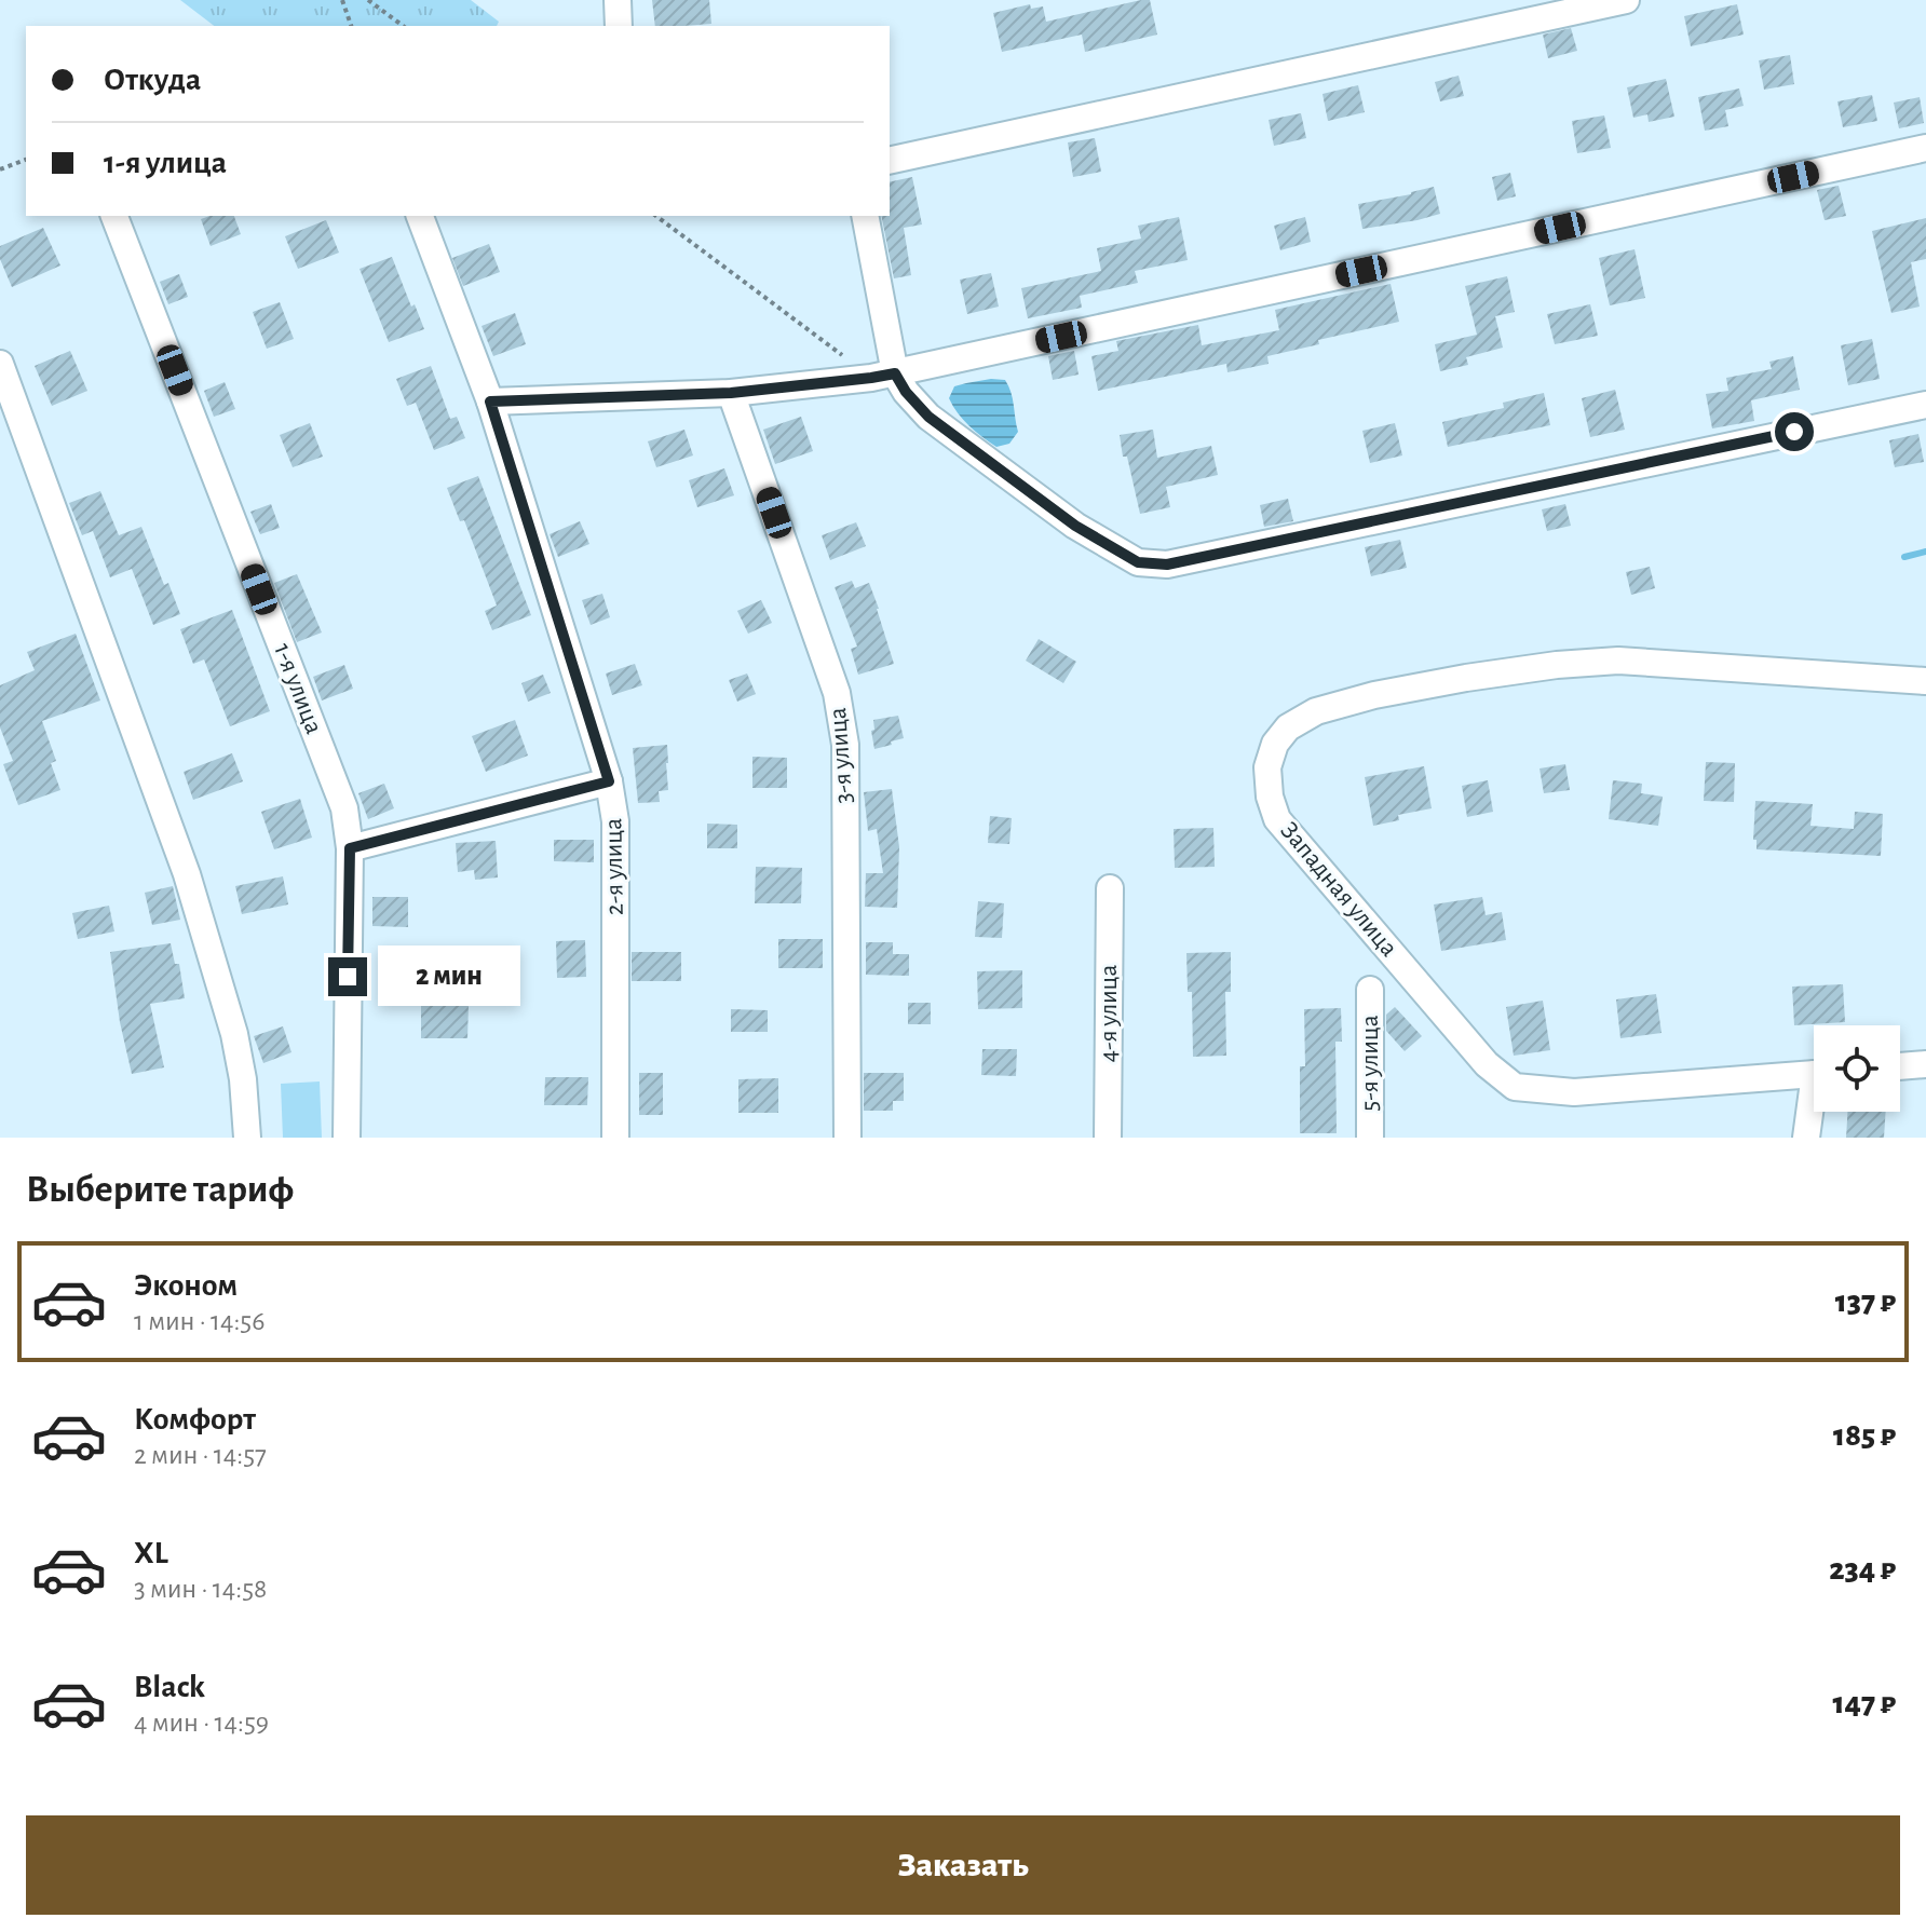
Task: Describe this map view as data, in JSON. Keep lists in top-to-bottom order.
{
  "streets": {
    "street": [
      "1-я улица",
      "3-я улица",
      "2-я улица",
      "Западная улица",
      "4-я улица",
      "5-я улица"
    ]
  },
  "page": {
    "banner": ["Откуда", "1-я улица"],
    "bubble": "2 мин",
    "heading": "Выберите тариф",
    "list": [
      {
        "name": "Эконом",
        "note": "1 мин · 14:56",
        "value": "137 ₽"
      },
      {
        "name": "Комфорт",
        "note": "2 мин · 14:57",
        "value": "185 ₽"
      },
      {
        "name": "XL",
        "note": "3 мин · 14:58",
        "value": "234 ₽"
      },
      {
        "name": "Black",
        "note": "4 мин · 14:59",
        "value": "147 ₽"
      }
    ],
    "buttons": "Заказать"
  }
}
